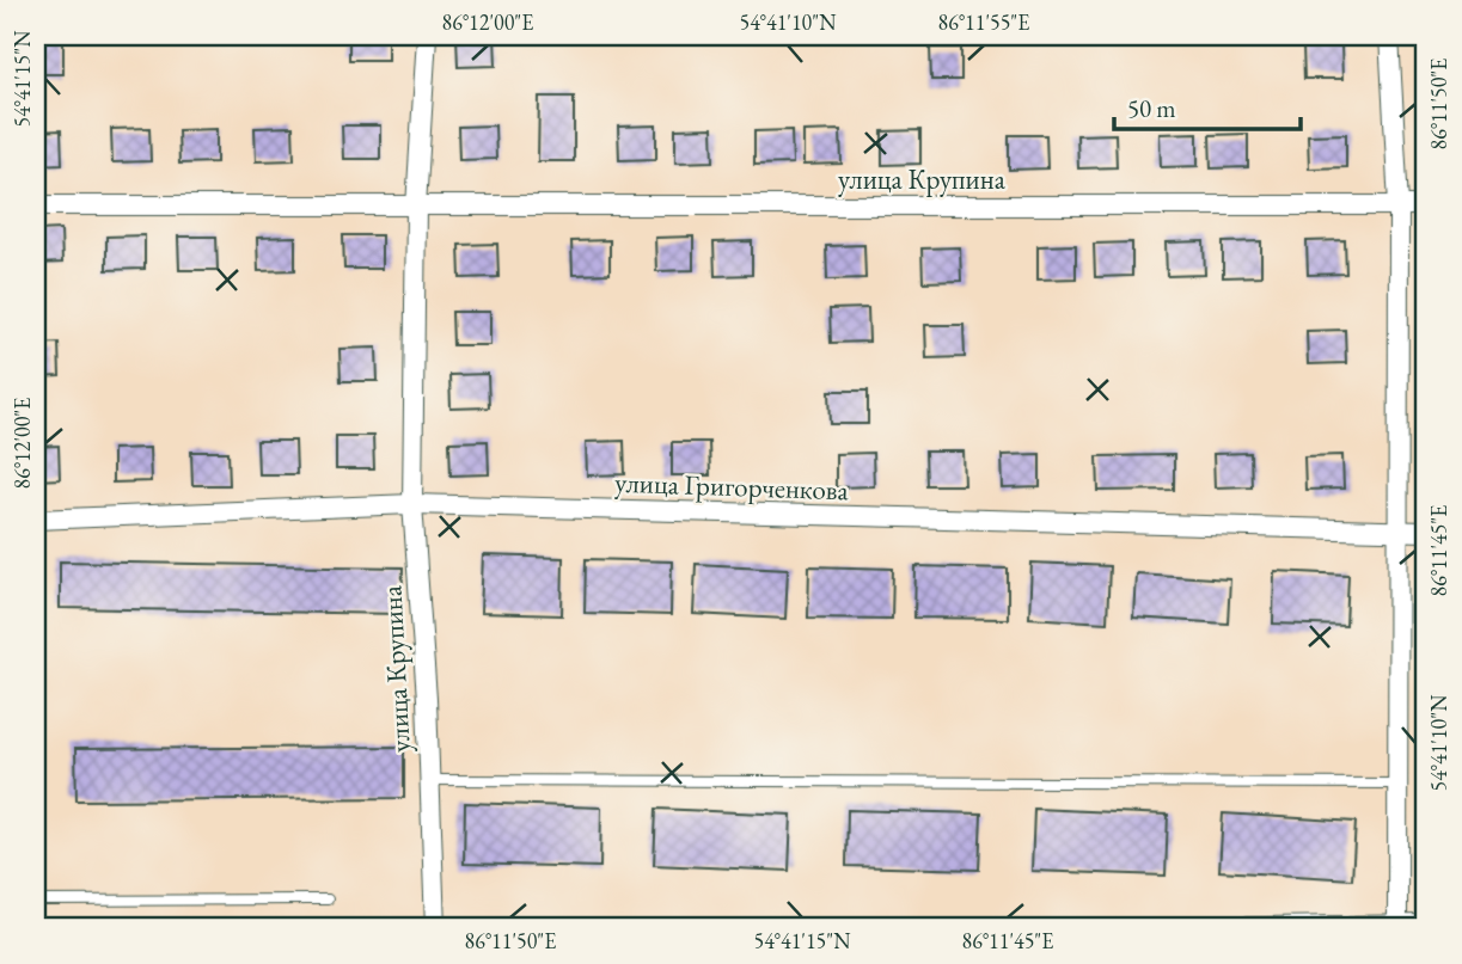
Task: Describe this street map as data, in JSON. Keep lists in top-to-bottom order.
{
  "streets": {
    "street": ["улица Крупина", "улица Григорченкова"]
  },
  "crossings": [
    ["улица Крупина", "улица Григорченкова"]
  ],
  "scale_bar": "50 m",
  "coordinates": [
    "86°12'00\"E",
    "54°41'10\"N",
    "86°11'55\"E",
    "54°41'15\"N",
    "86°11'50\"E",
    "86°11'45\"E"
  ]
}
